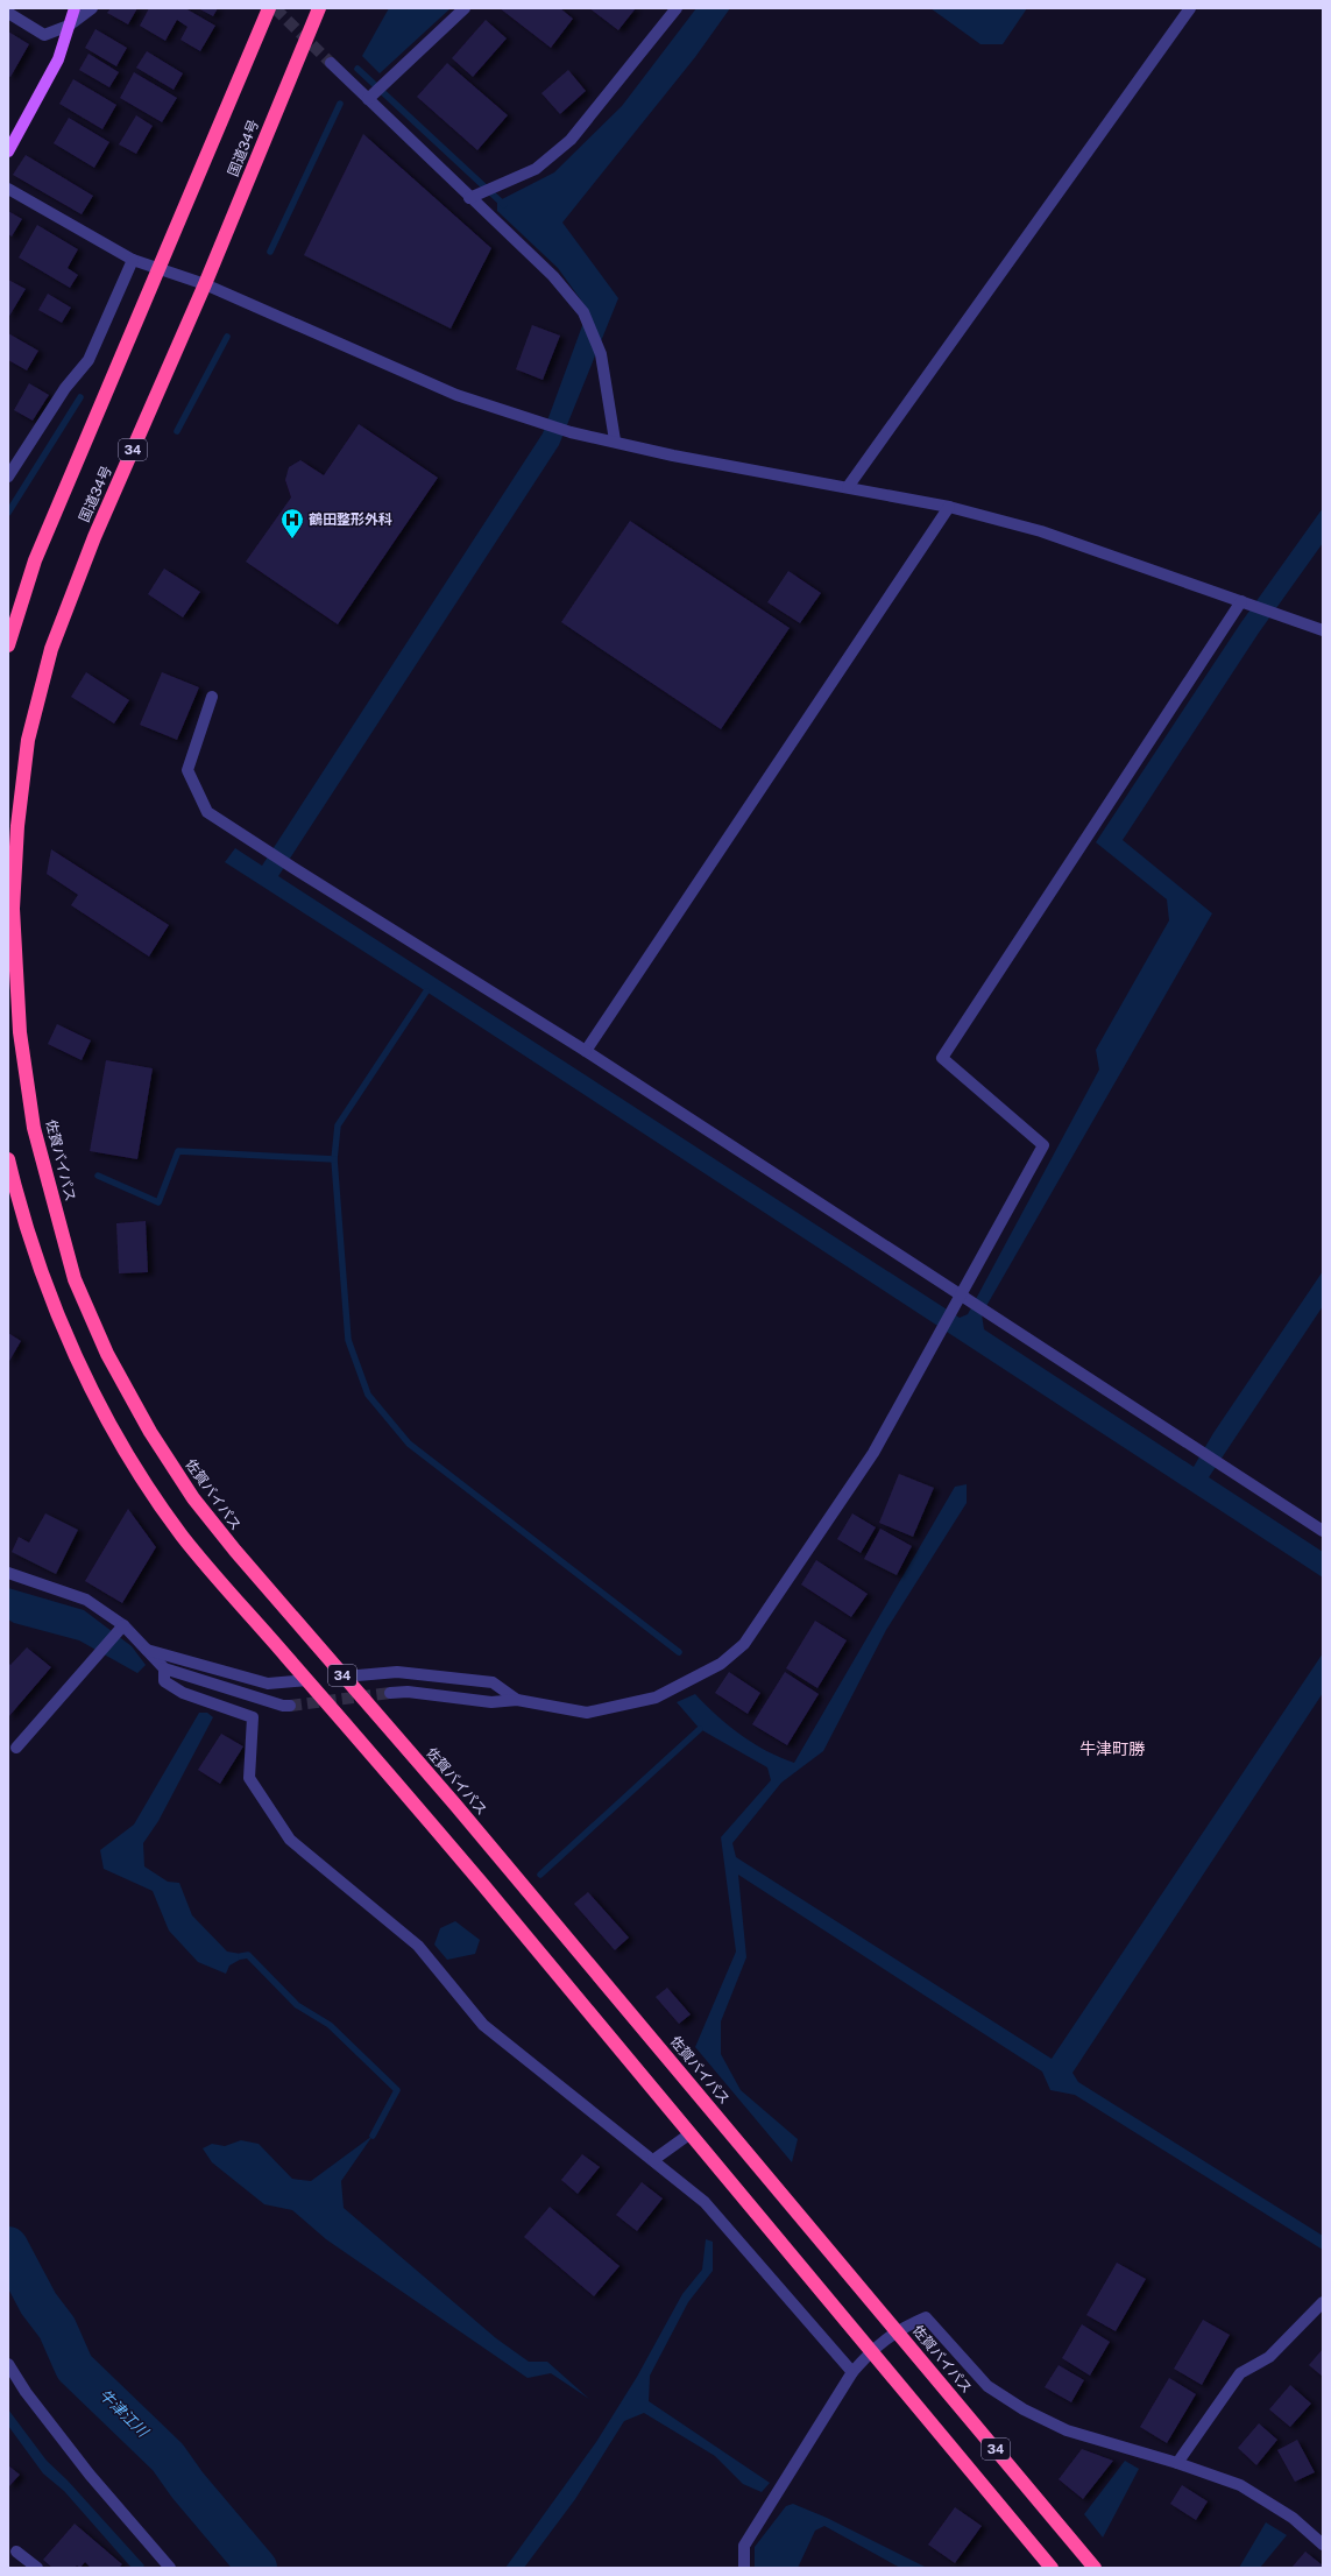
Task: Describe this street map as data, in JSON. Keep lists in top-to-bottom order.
{
  "streets": {
    "highway": ["国道34号", "34", "佐賀バイパス"]
  },
  "crossings": [
    ["国道34号", "佐賀バイパス"]
  ],
  "districts": ["牛津町勝"],
  "water": ["牛津江川"],
  "places": {
    "hospital": ["鶴田整形外科"]
  }
}
